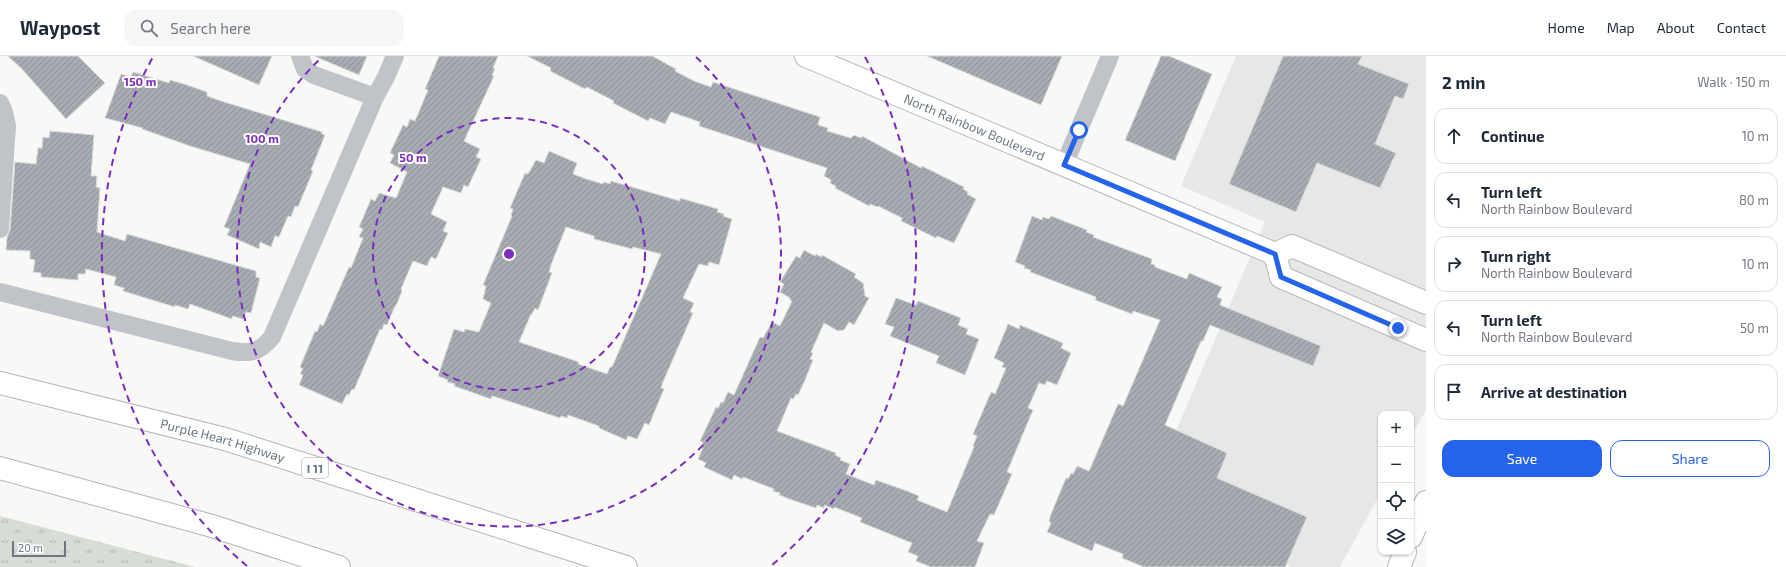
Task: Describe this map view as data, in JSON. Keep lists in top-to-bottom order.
{
  "streets": {
    "main road": ["North Rainbow Boulevard", "Purple Heart Highway", "I 11"]
  },
  "scale_bar": "20 m",
  "page": {
    "header": "Waypost",
    "search": "Search here",
    "nav": [
      "Home",
      "Map",
      "About",
      "Contact"
    ],
    "heading": ["2 min", "Walk · 150 m"],
    "list": [
      ["Continue", "10 m"],
      ["Turn left", "North Rainbow Boulevard", "80 m"],
      ["Turn right", "North Rainbow Boulevard", "10 m"],
      ["Turn left", "North Rainbow Boulevard", "50 m"],
      "Arrive at destination"
    ],
    "map_buttons": ["+", "−"],
    "buttons": ["Save", "Share"],
    "scale": "20 m"
  },
  "rings": ["150 m", "100 m", "50 m"]
}
